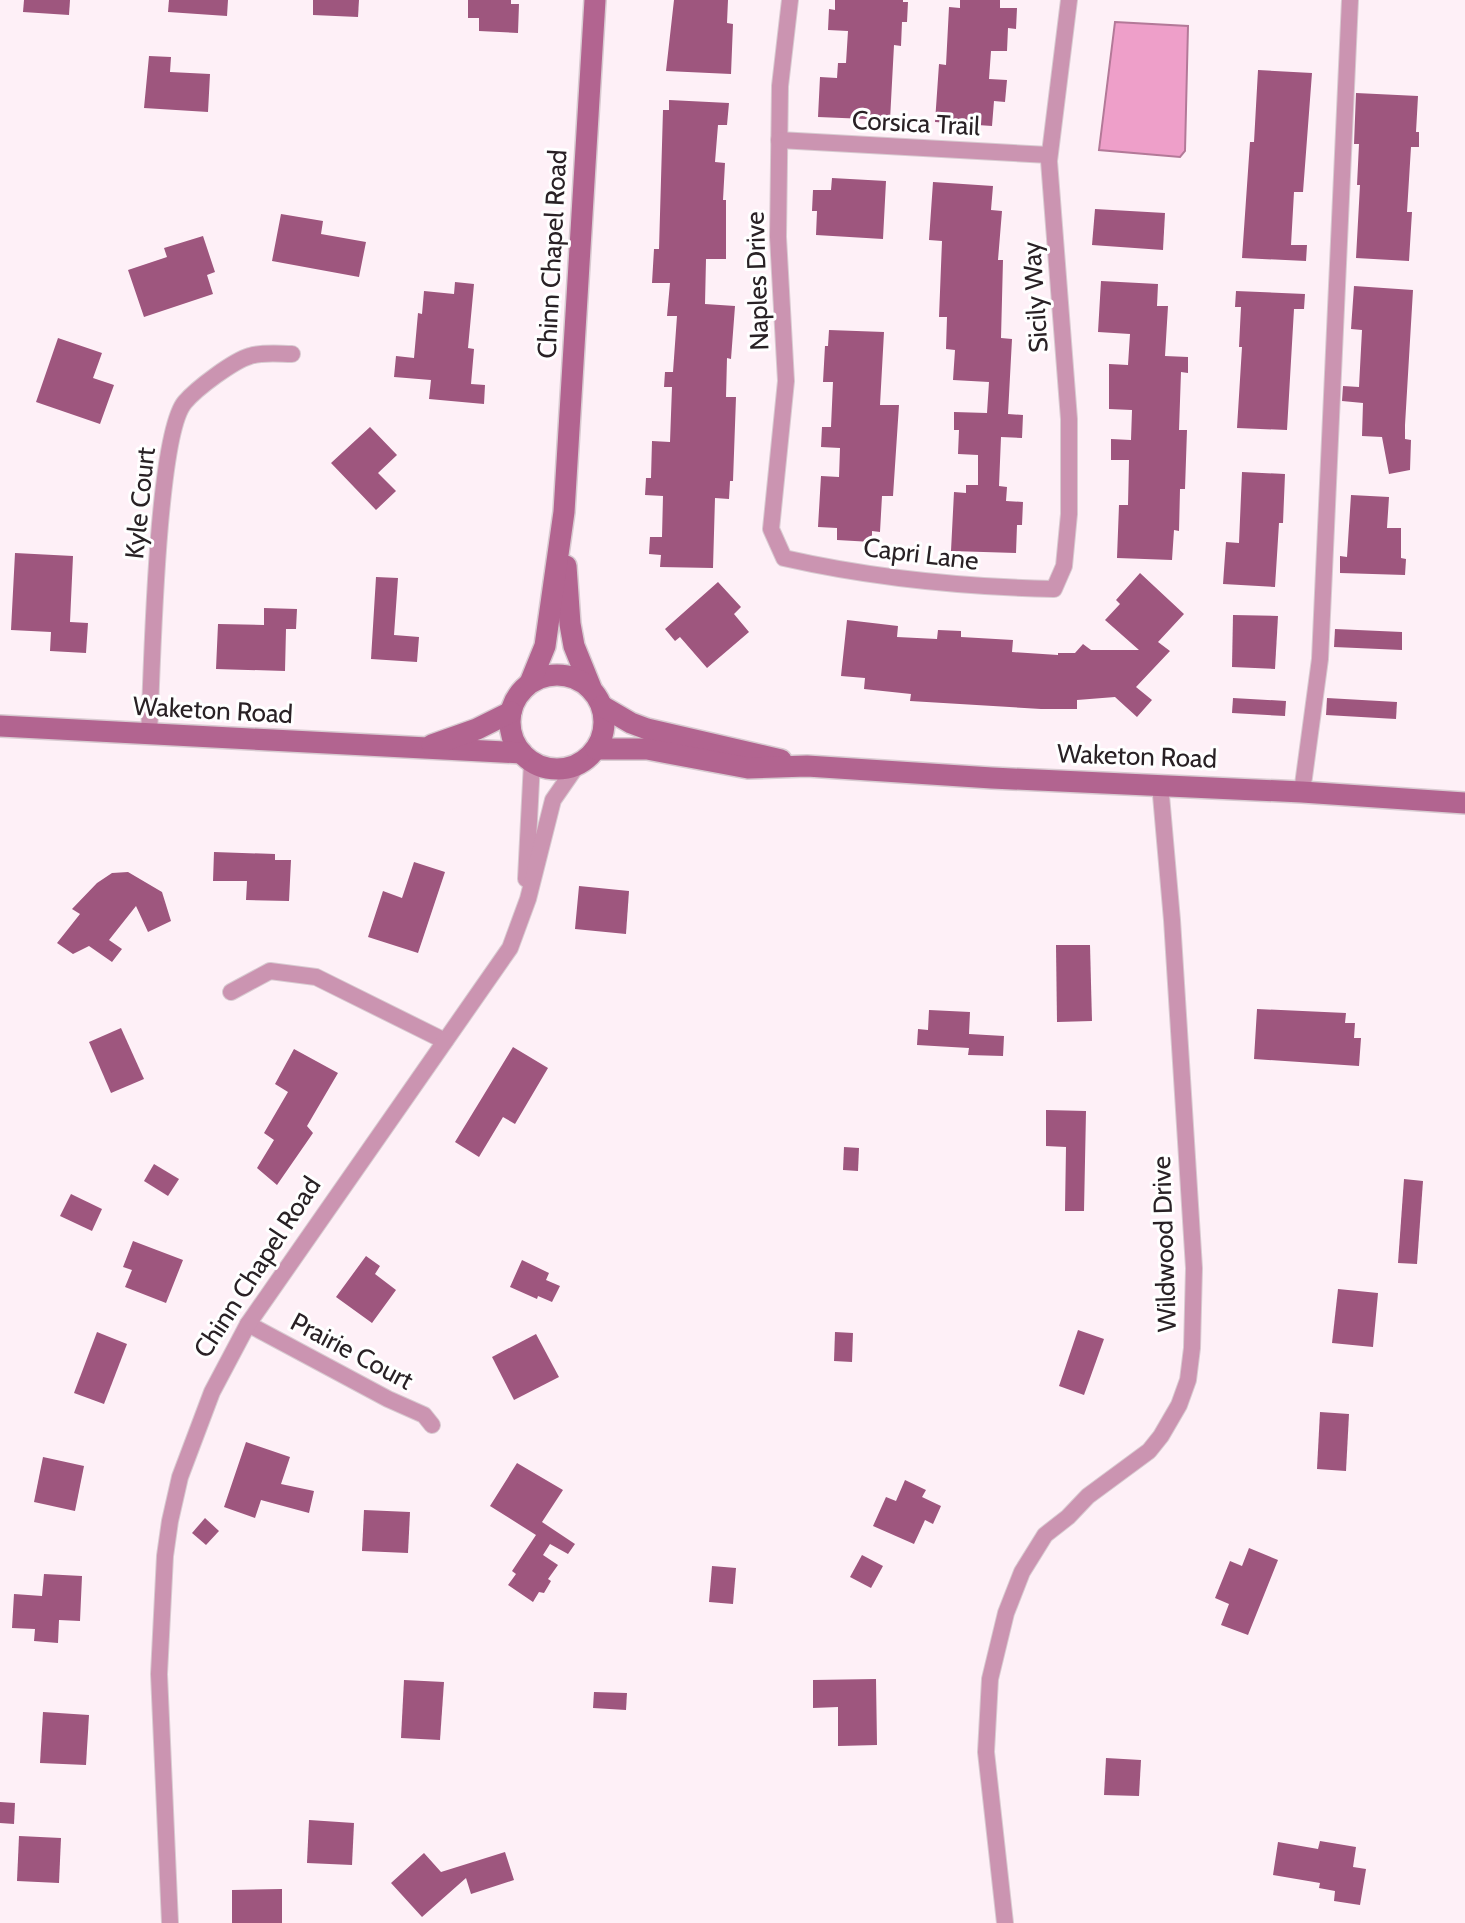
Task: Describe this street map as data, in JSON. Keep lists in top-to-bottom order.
{
  "streets": {
    "street": [
      "Corsica Trail",
      "Chinn Chapel Road",
      "Naples Drive",
      "Sicily Way",
      "Kyle Court",
      "Capri Lane",
      "Waketon Road",
      "Wildwood Drive",
      "Prairie Court"
    ]
  },
  "crossings": [
    ["Corsica Trail", "Naples Drive"],
    ["Corsica Trail", "Sicily Way"],
    ["Chinn Chapel Road", "Waketon Road"],
    ["Chinn Chapel Road", "Prairie Court"],
    ["Naples Drive", "Capri Lane"],
    ["Sicily Way", "Capri Lane"],
    ["Kyle Court", "Waketon Road"],
    ["Waketon Road", "Wildwood Drive"]
  ]
}
